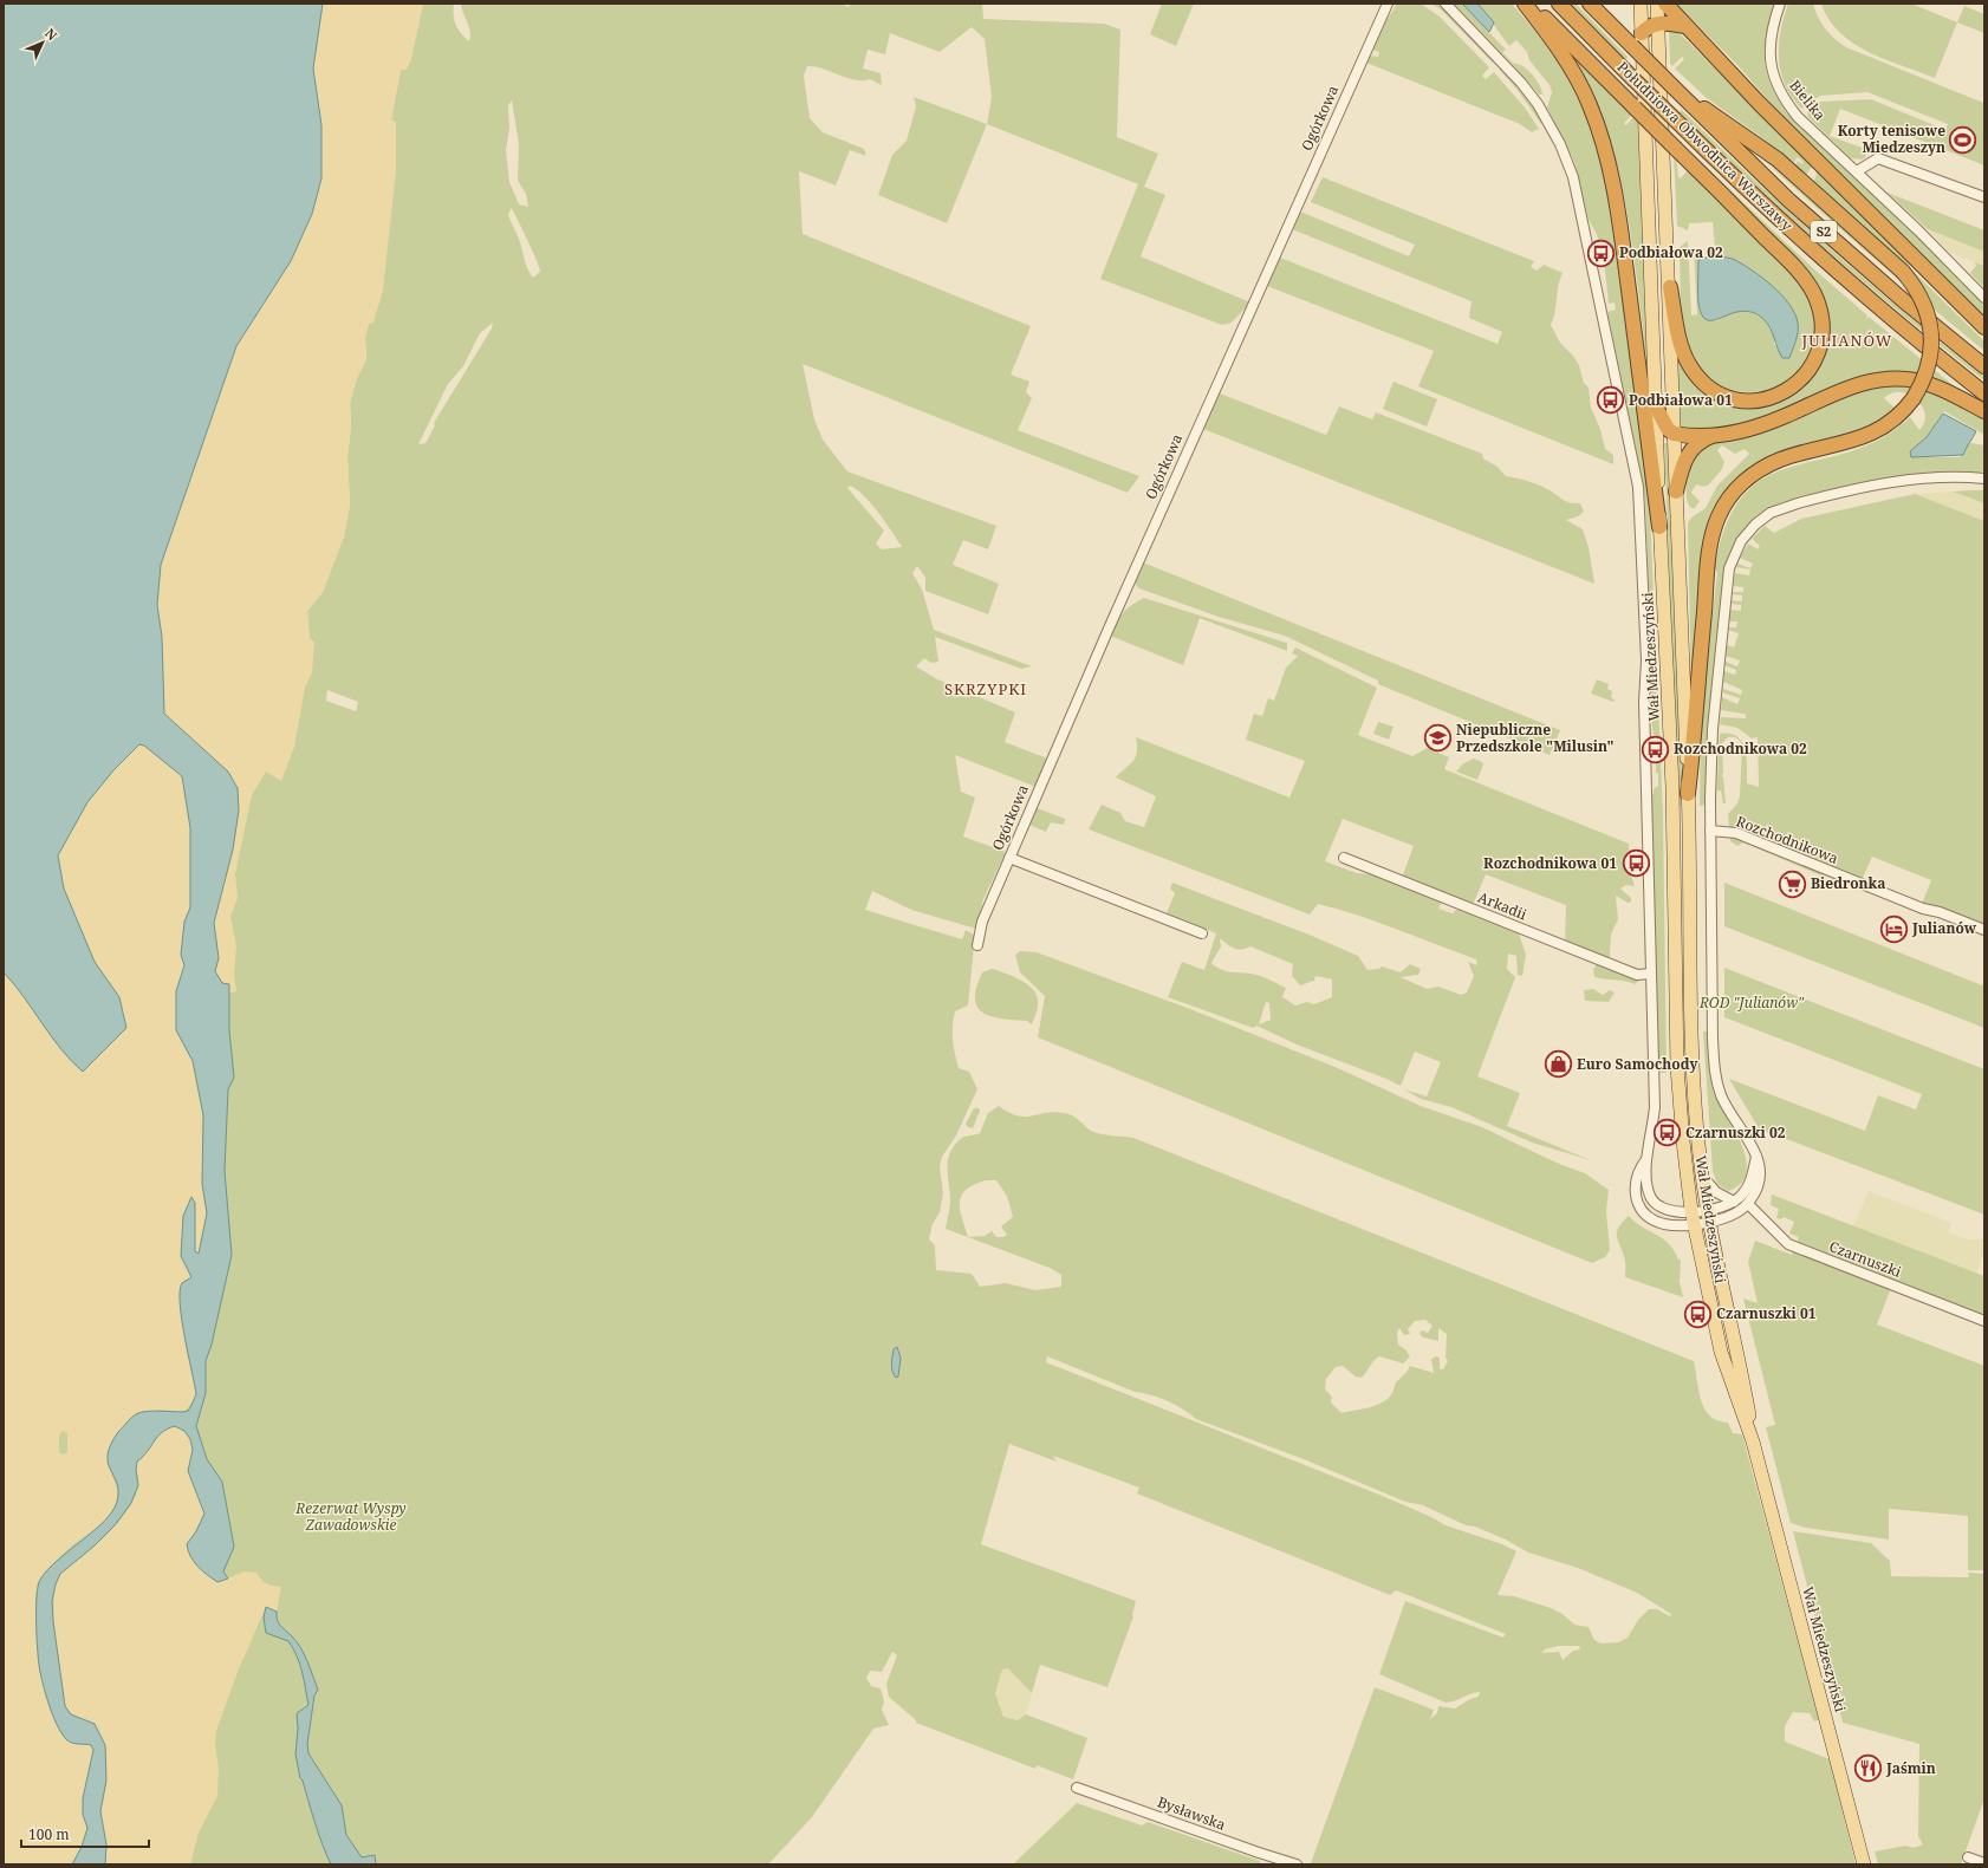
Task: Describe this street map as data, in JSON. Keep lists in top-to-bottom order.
{
  "streets": {
    "highway": ["Południowa Obwodnica Warszawy", "S2"],
    "main road": ["Wał Miedzeszyński"],
    "street": [
      "Bielika",
      "Ogórkowa",
      "Rozchodnikowa",
      "Arkadii",
      "Czarnuszki",
      "Bysławska"
    ]
  },
  "crossings": [
    ["Wał Miedzeszyński", "Arkadii"]
  ],
  "districts": ["JULIANÓW", "SKRZYPKI"],
  "parks": ["ROD \"Julianów\"", "Rezerwat Wyspy Zawadowskie"],
  "places": {
    "sports": ["Korty tenisowe Miedzeszyn"],
    "bus stop": [
      "Podbiałowa 02",
      "Podbiałowa 01",
      "Rozchodnikowa 02",
      "Rozchodnikowa 01",
      "Czarnuszki 02",
      "Czarnuszki 01"
    ],
    "school or university": ["Niepubliczne Przedszkole \"Milusin\""],
    "supermarket": ["Biedronka"],
    "hotel": ["Julianów"],
    "shop": ["Euro Samochody"],
    "restaurant": ["Jaśmin"]
  },
  "scale_bar": "100 m",
  "north": "top right"
}
